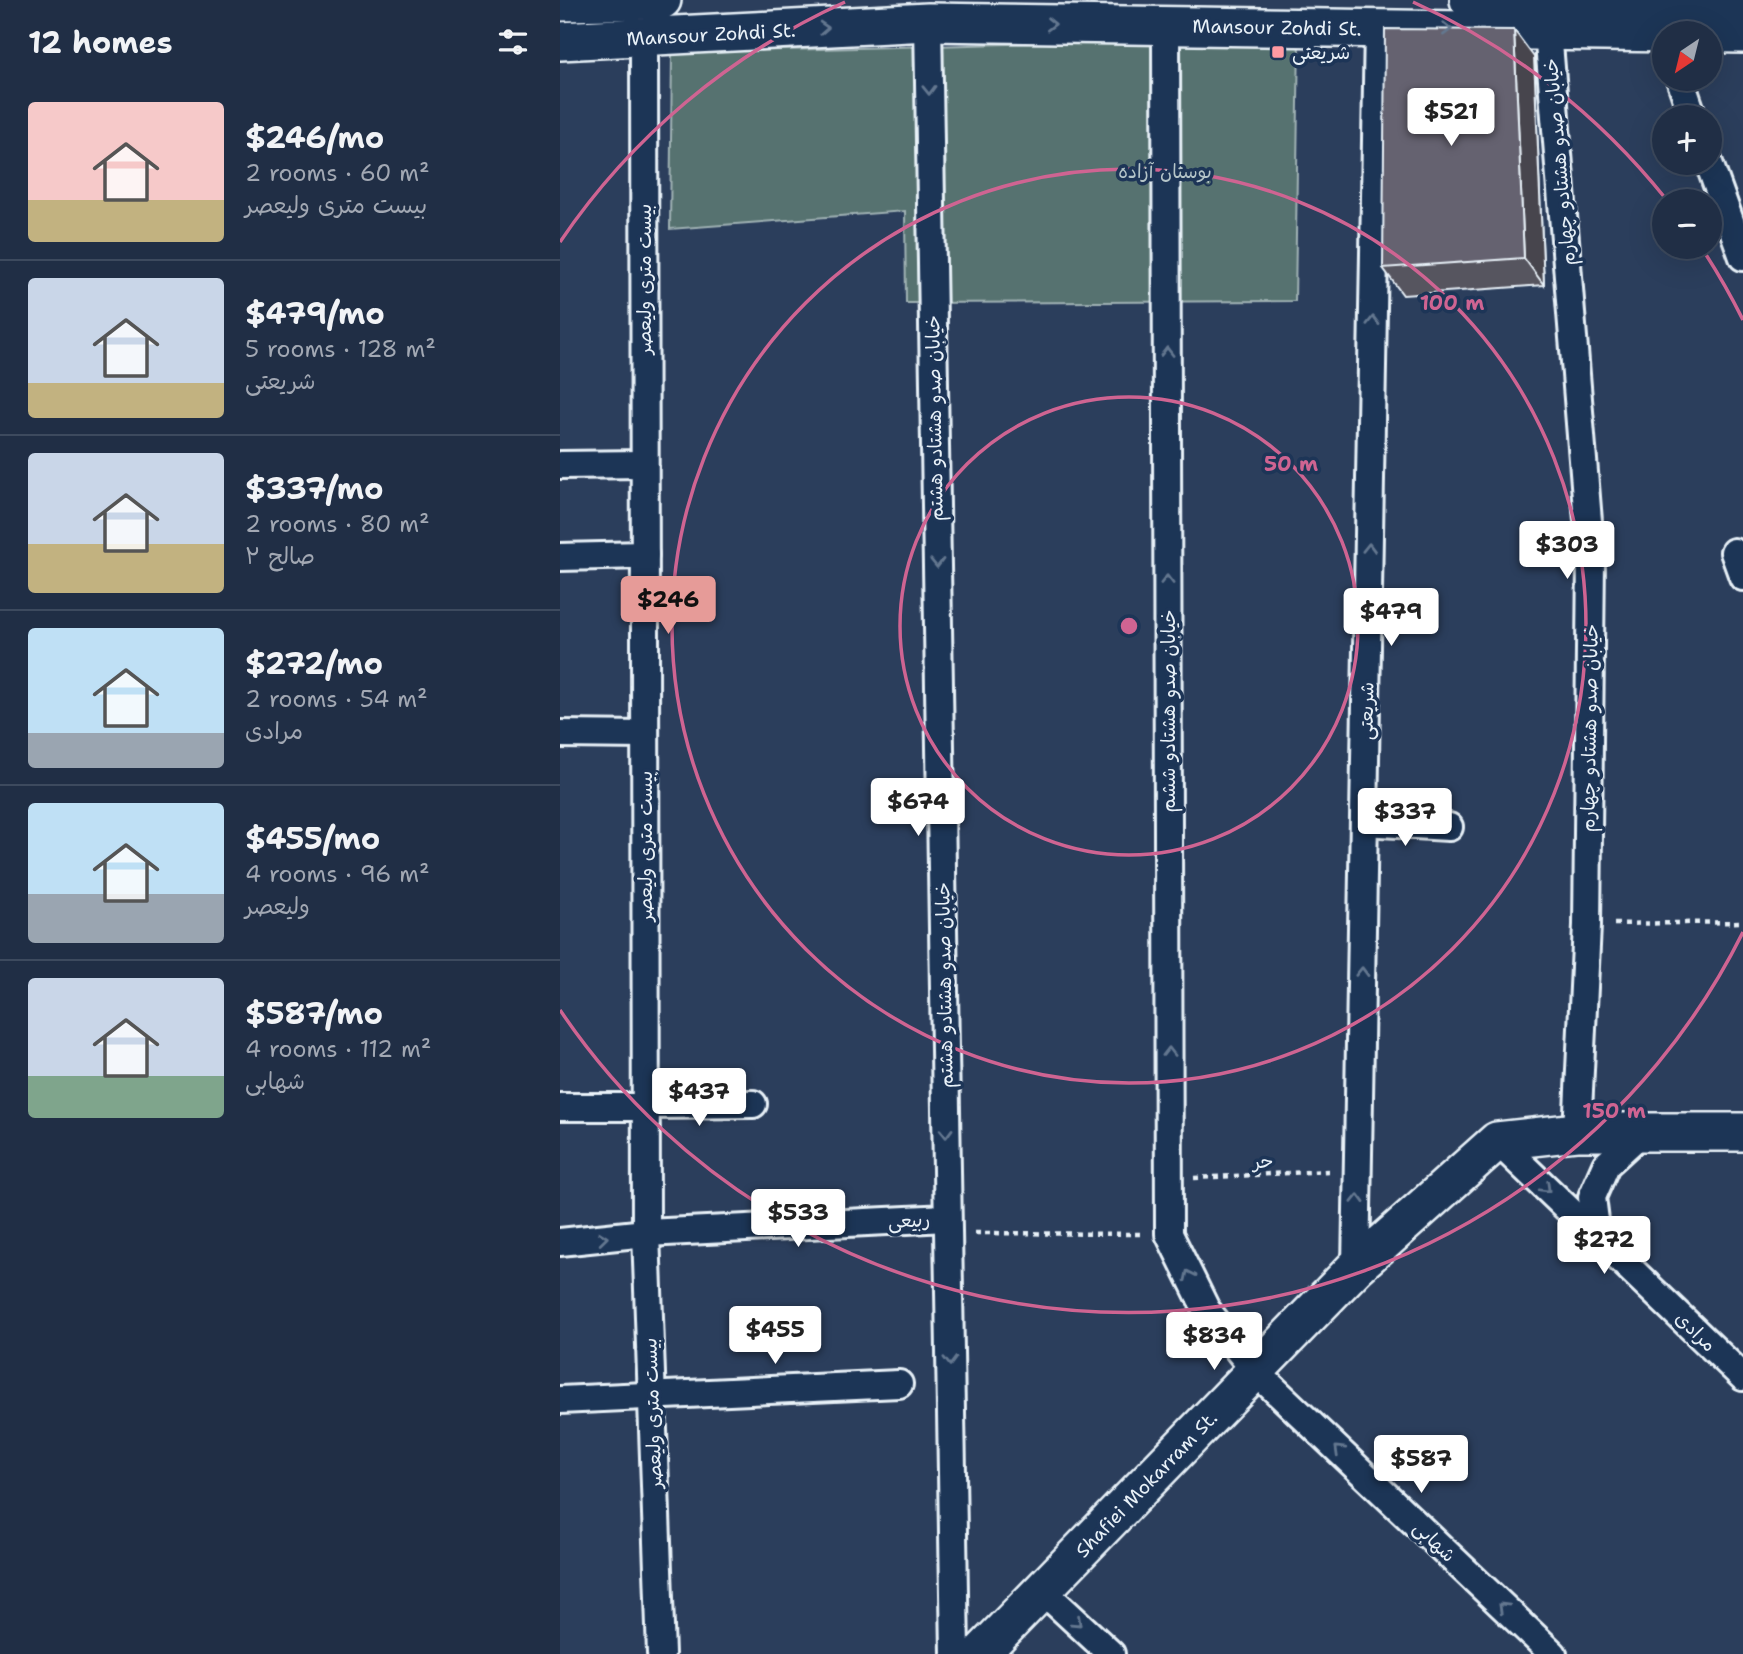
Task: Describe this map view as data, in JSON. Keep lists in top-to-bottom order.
{
  "streets": {
    "main road": ["Mansour Zohdi St.", "Shafiei Mokarram St."],
    "street": [
      "خیابان صدو هشتادو چهارم",
      "بیست متری ولیعصر",
      "خیابان صدو هشتادو هشتم",
      "خیابان صدو هشتادو ششم",
      "شریعتی",
      "ربیعی",
      "مرادی",
      "شهابی"
    ],
    "path": ["حر"]
  },
  "crossings": [
    ["Mansour Zohdi St.", "خیابان صدو هشتادو چهارم"],
    ["Mansour Zohdi St.", "بیست متری ولیعصر"],
    ["Mansour Zohdi St.", "خیابان صدو هشتادو هشتم"],
    ["Mansour Zohdi St.", "خیابان صدو هشتادو ششم"],
    ["Mansour Zohdi St.", "شریعتی"],
    ["بیست متری ولیعصر", "ربیعی"],
    ["خیابان صدو هشتادو هشتم", "ربیعی"],
    ["خیابان صدو هشتادو ششم", "حر"],
    ["خیابان صدو هشتادو ششم", "ربیعی"],
    ["خیابان صدو هشتادو ششم", "Shafiei Mokarram St."],
    ["خیابان صدو هشتادو ششم", "شهابی"],
    ["شریعتی", "حر"],
    ["شریعتی", "Shafiei Mokarram St."],
    ["مرادی", "Shafiei Mokarram St."],
    ["Shafiei Mokarram St.", "شهابی"]
  ],
  "one_way": [
    "Mansour Zohdi St.",
    "خیابان صدو هشتادو هشتم",
    "خیابان صدو هشتادو ششم",
    "شریعتی",
    "مرادی",
    "شهابی"
  ],
  "parks": ["بوستان آزاده"],
  "places": {
    "transit": ["شریعتی"]
  },
  "north": "bottom left",
  "page": {
    "heading": "12 homes",
    "map_buttons": ["+", "−"],
    "list": [
      {
        "name": "$246/mo",
        "note": "2 rooms · 60 m² · بیست متری ولیعصر"
      },
      {
        "name": "$479/mo",
        "note": "5 rooms · 128 m² · شریعتی"
      },
      {
        "name": "$337/mo",
        "note": "2 rooms · 80 m² · صالح ۲"
      },
      {
        "name": "$272/mo",
        "note": "2 rooms · 54 m² · مرادی"
      },
      {
        "name": "$455/mo",
        "note": "4 rooms · 96 m² · ولیعصر"
      },
      {
        "name": "$587/mo",
        "note": "4 rooms · 112 m² · شهابی"
      }
    ],
    "price": [
      "$521",
      "$303",
      "$246",
      "$479",
      "$674",
      "$337",
      "$437",
      "$533",
      "$272",
      "$455",
      "$834",
      "$587"
    ]
  },
  "rings": ["100 m", "50 m", "150 m"]
}
